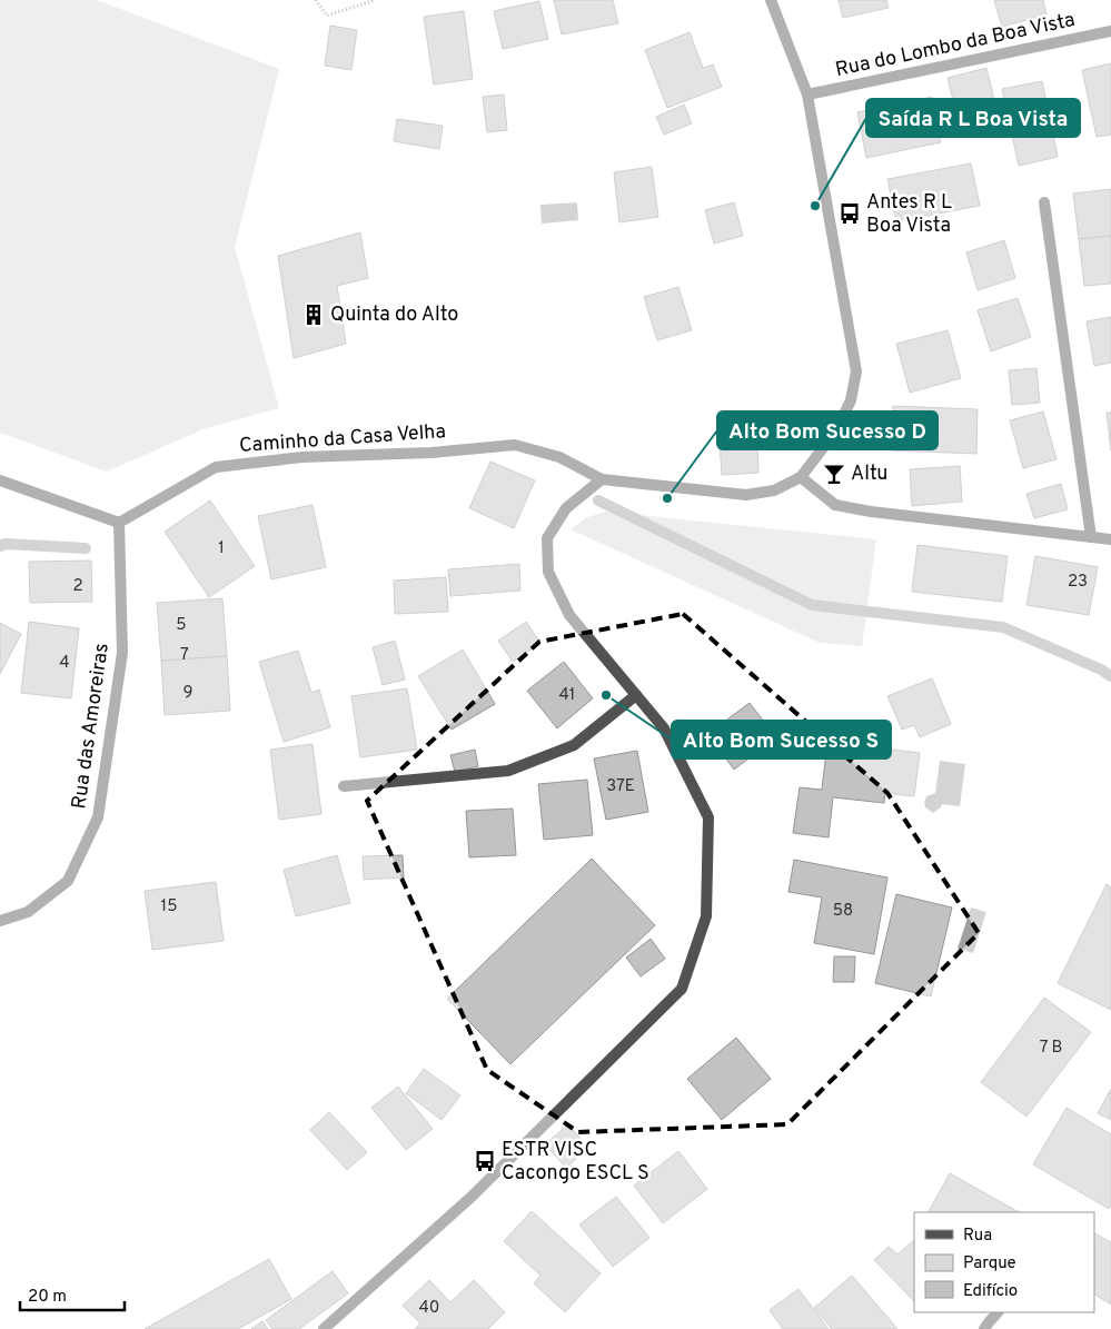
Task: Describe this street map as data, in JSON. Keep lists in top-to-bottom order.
{
  "streets": {
    "street": ["Rua do Lombo da Boa Vista", "Caminho da Casa Velha", "Rua das Amoreiras"]
  },
  "crossings": [
    ["Caminho da Casa Velha", "Rua das Amoreiras"]
  ],
  "places": {
    "other": ["Saída R L Boa Vista", "Alto Bom Sucesso D", "Alto Bom Sucesso S"],
    "bus stop": ["Antes R L Boa Vista", "ESTR VISC Cacongo ESCL S"],
    "building": ["Quinta do Alto"],
    "bar": ["Altu"]
  },
  "house_numbers": [
    "1",
    "23",
    "2",
    "5",
    "7",
    "4",
    "9",
    "41",
    "37E",
    "15",
    "58",
    "7 B",
    "40"
  ],
  "legend": ["Rua", "Parque", "Edifício"],
  "scale_bar": "20 m"
}
